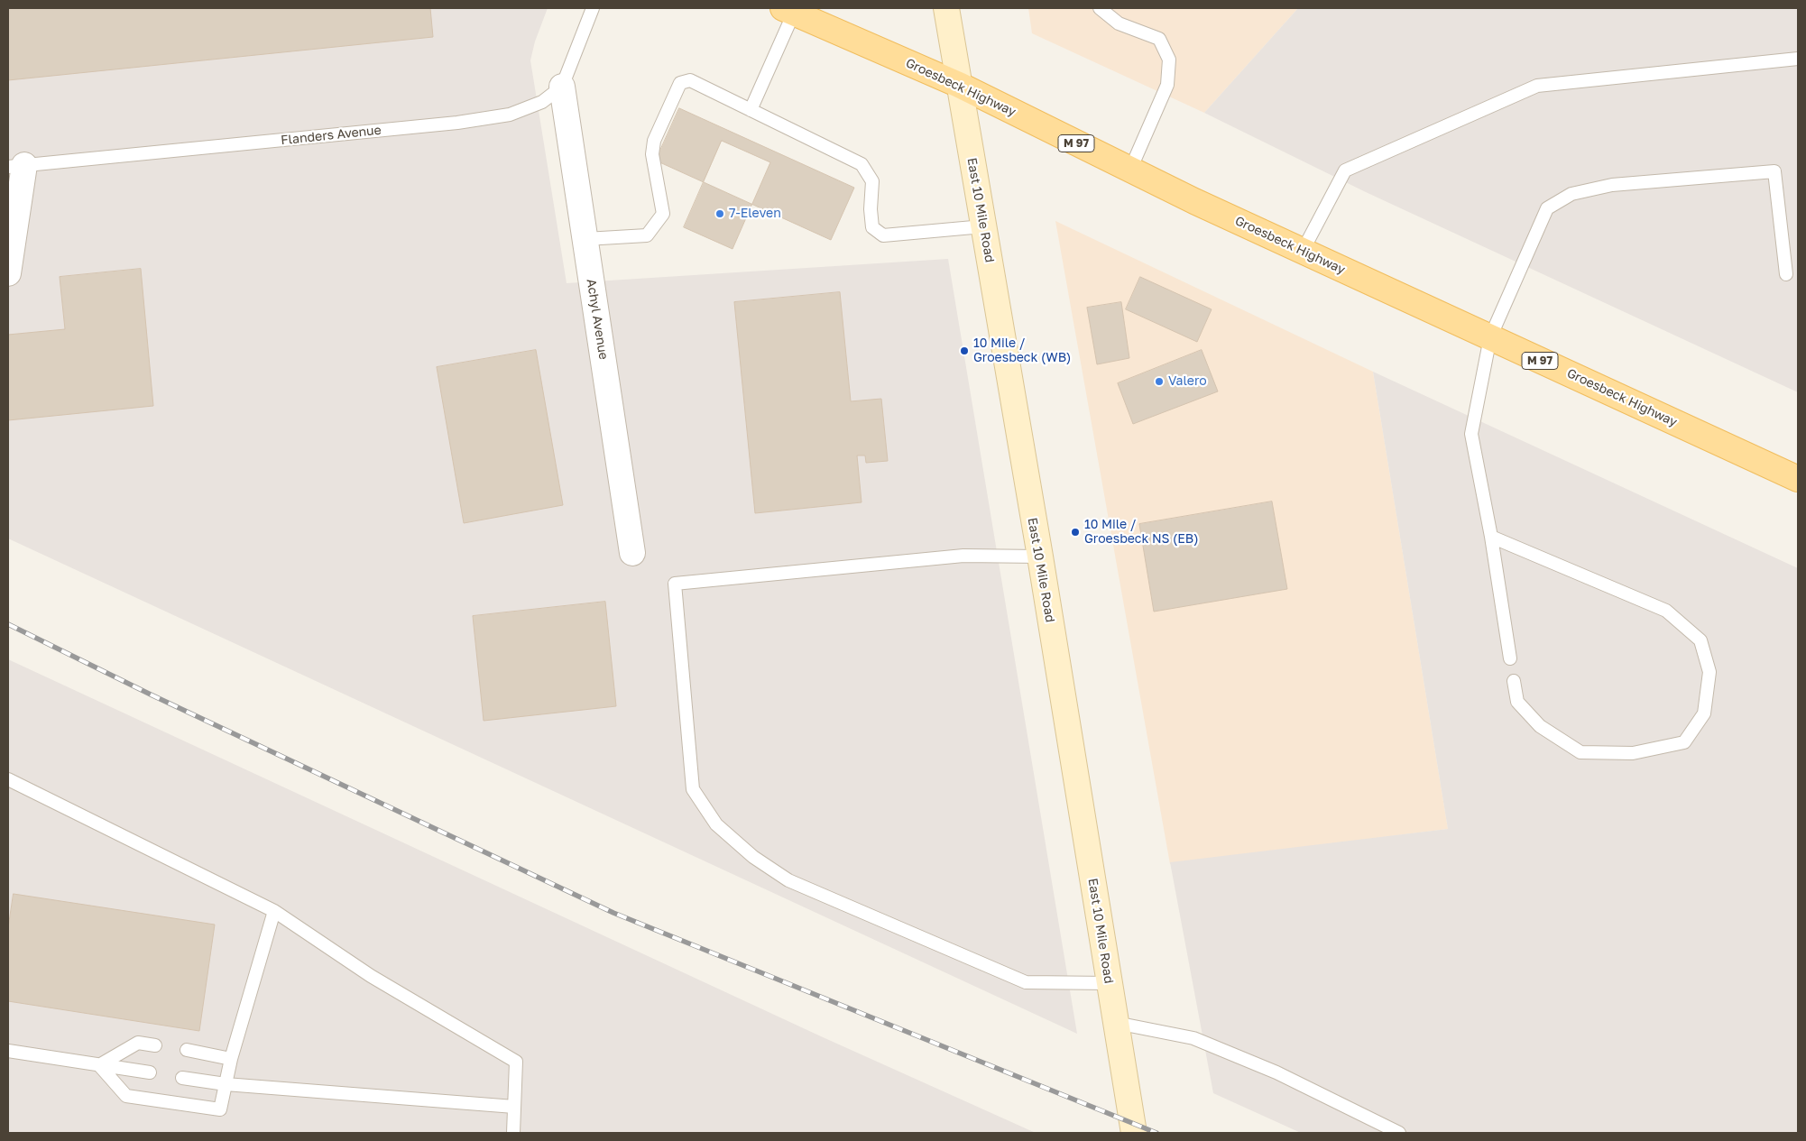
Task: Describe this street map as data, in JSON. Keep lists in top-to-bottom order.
{
  "streets": {
    "main road": ["Groesbeck Highway", "M 97", "East 10 Mile Road"],
    "street": ["Achyl Avenue"],
    "lane": ["Flanders Avenue"]
  },
  "crossings": [
    ["Groesbeck Highway", "East 10 Mile Road"],
    ["Flanders Avenue", "Achyl Avenue"]
  ],
  "places": [
    "7-Eleven",
    "10 Mile / Groesbeck (WB)",
    "Valero",
    "10 Mile / Groesbeck NS (EB)"
  ]
}
